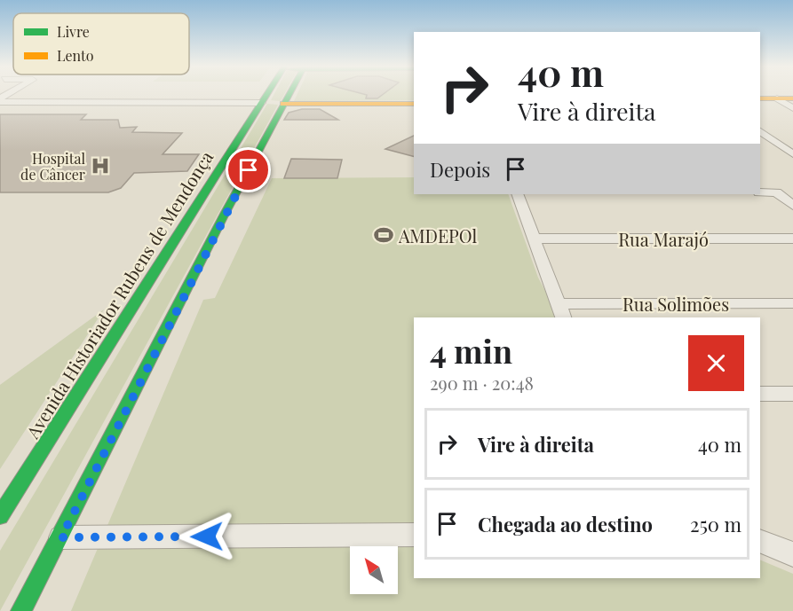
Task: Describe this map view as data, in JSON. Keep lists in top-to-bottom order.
{
  "streets": {
    "main road": ["Avenida Historiador Rubens de Mendonça"],
    "street": ["Rua Marajó", "Rua Solimões"]
  },
  "places": {
    "hospital": ["Hospital de Câncer"],
    "sports": ["AMDEPOl"]
  },
  "legend": ["Livre", "Lento"],
  "north": "top left",
  "page": {
    "turn": ["40 m", "Vire à direita"],
    "then": "Depois",
    "heading": ["4 min", "290 m · 20:48"],
    "list": [
      {
        "name": "Vire à direita",
        "value": "40 m"
      },
      {
        "name": "Chegada ao destino",
        "value": "250 m"
      }
    ]
  }
}
